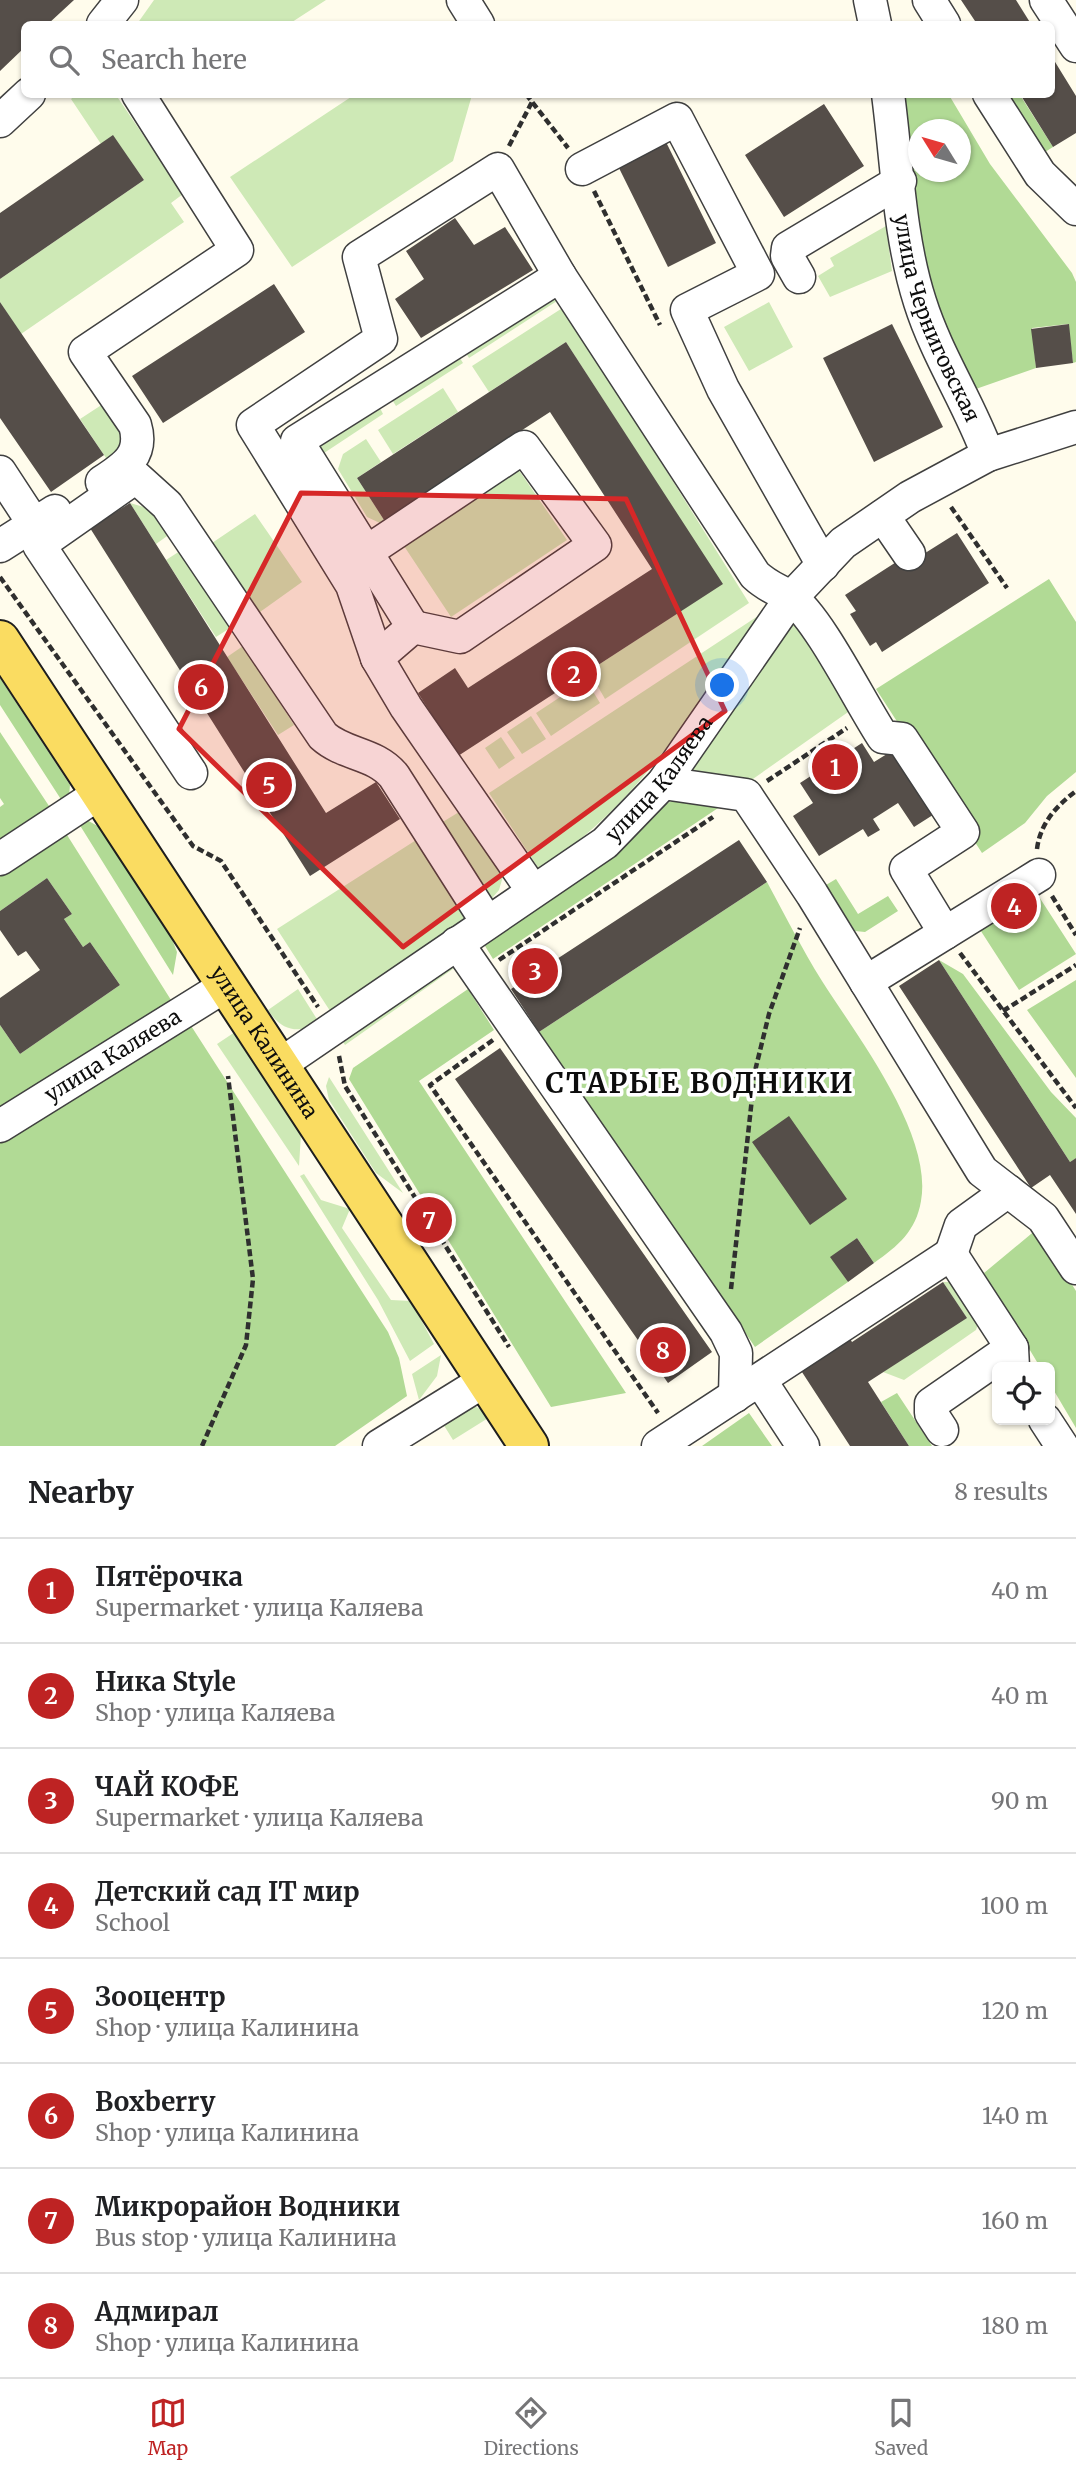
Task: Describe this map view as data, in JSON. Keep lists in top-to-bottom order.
{
  "streets": {
    "main road": ["улица Калинина"],
    "street": ["улица Черниговская", "улица Каляева"]
  },
  "crossings": [
    ["улица Черниговская", "улица Каляева"],
    ["улица Каляева", "улица Калинина"]
  ],
  "districts": ["СТАРЫЕ ВОДНИКИ"],
  "north": "top left",
  "page": {
    "search": "Search here",
    "pins": [
      "2",
      "6",
      "1",
      "5",
      "4",
      "3",
      "7",
      "8"
    ],
    "heading": ["Nearby", "8 results"],
    "list": [
      {
        "mark": "1",
        "name": "Пятёрочка",
        "note": "Supermarket · улица Каляева",
        "value": "40 m"
      },
      {
        "mark": "2",
        "name": "Ника Style",
        "note": "Shop · улица Каляева",
        "value": "40 m"
      },
      {
        "mark": "3",
        "name": "ЧАЙ КОФЕ",
        "note": "Supermarket · улица Каляева",
        "value": "90 m"
      },
      {
        "mark": "4",
        "name": "Детский сад IT мир",
        "note": "School",
        "value": "100 m"
      },
      {
        "mark": "5",
        "name": "Зооцентр",
        "note": "Shop · улица Калинина",
        "value": "120 m"
      },
      {
        "mark": "6",
        "name": "Boxberry",
        "note": "Shop · улица Калинина",
        "value": "140 m"
      },
      {
        "mark": "7",
        "name": "Микрорайон Водники",
        "note": "Bus stop · улица Калинина",
        "value": "160 m"
      },
      {
        "mark": "8",
        "name": "Адмирал",
        "note": "Shop · улица Калинина",
        "value": "180 m"
      }
    ],
    "nav": ["Map", "Directions", "Saved"]
  }
}
